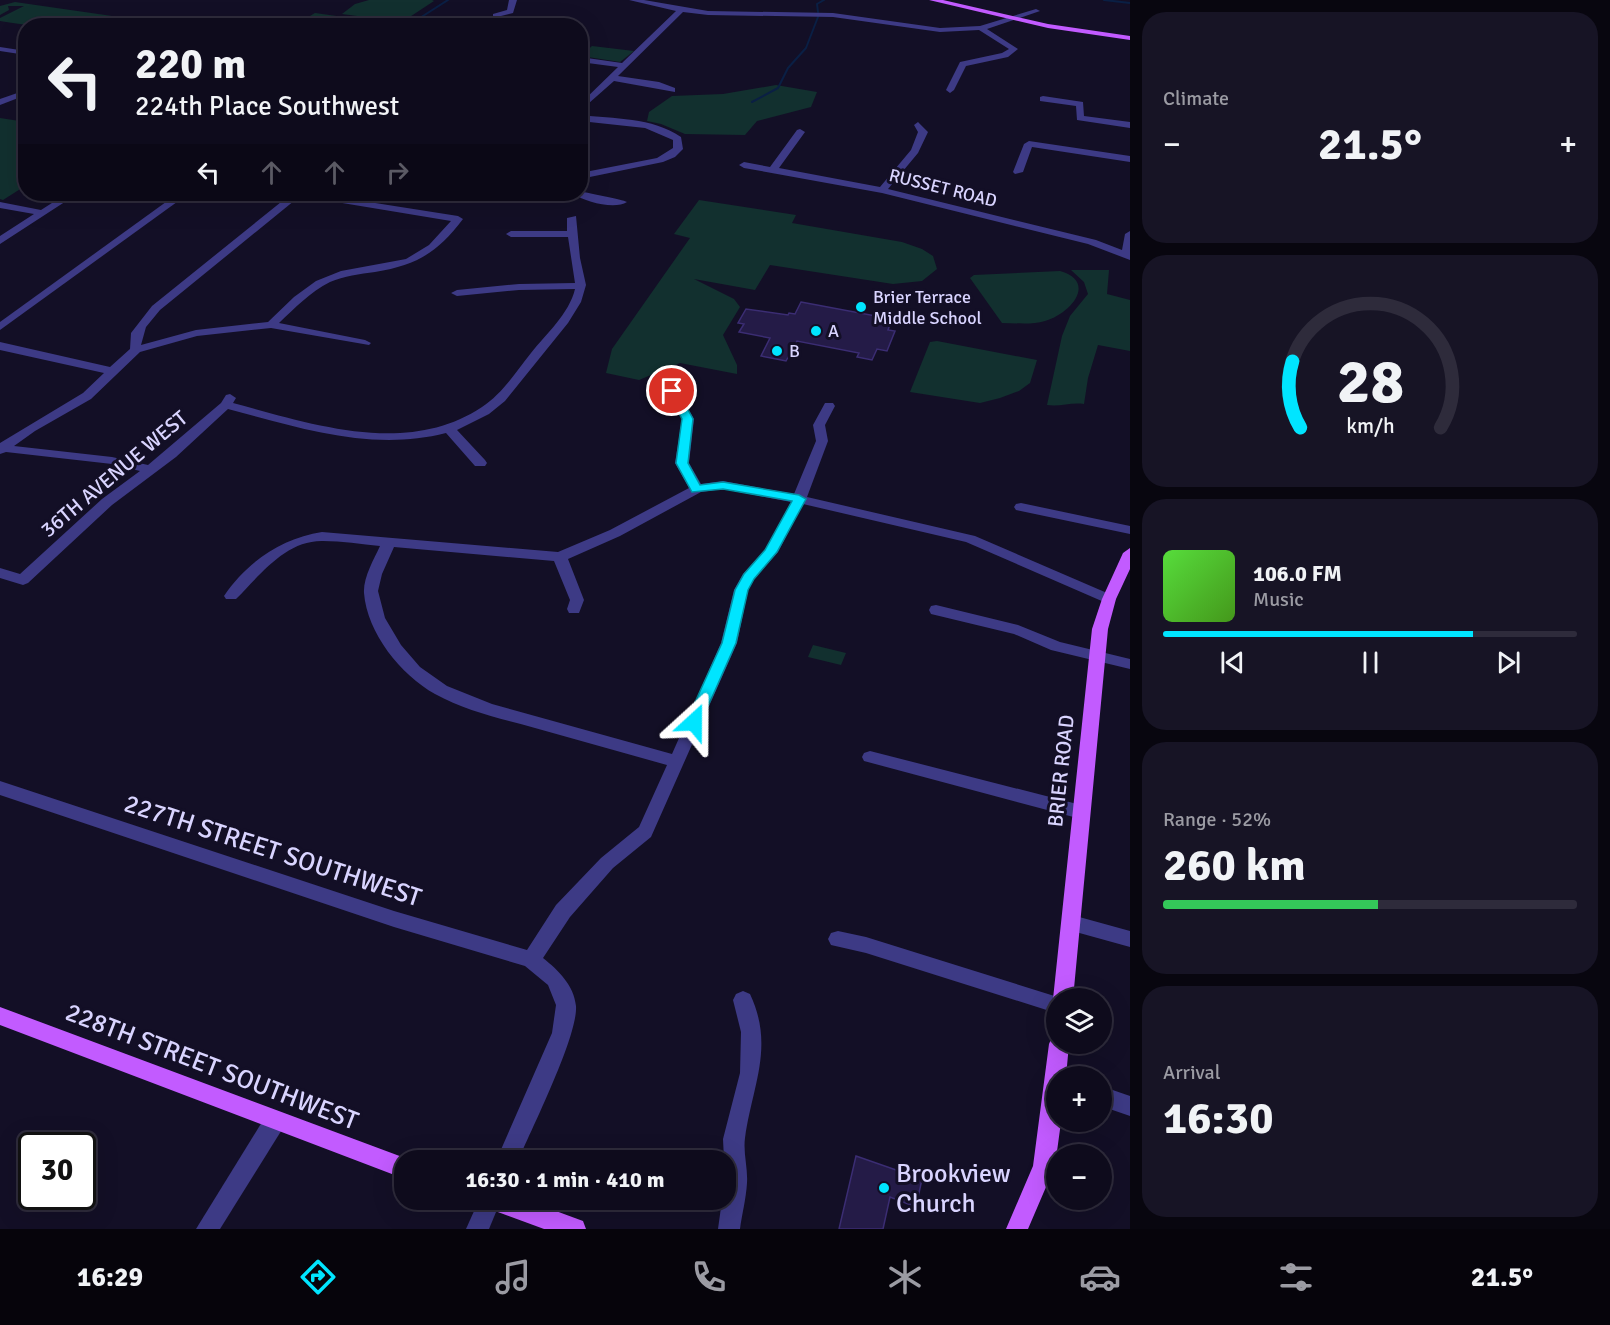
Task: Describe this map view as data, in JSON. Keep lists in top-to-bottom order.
{
  "streets": {
    "main road": ["BRIER ROAD", "228TH STREET SOUTHWEST"],
    "street": ["RUSSET ROAD", "36TH AVENUE WEST", "227TH STREET SOUTHWEST"]
  },
  "places": [
    "Brier Terrace Middle School",
    "A",
    "B",
    "Brookview Church"
  ],
  "page": {
    "tile": [
      "Climate",
      ["Range · 52%", "260 km"],
      ["Arrival", "16:30"]
    ],
    "turn": ["220 m", "224th Place Southwest"],
    "heat": ["−", "21.5°", "+"],
    "song": ["106.0 FM", "Music"],
    "map_buttons": ["+", "−"],
    "limit": "30",
    "trip": "16:30 · 1 min · 410 m",
    "tabs": ["16:29", "21.5°"],
    "gauge": ["28", "km/h"]
  }
}
